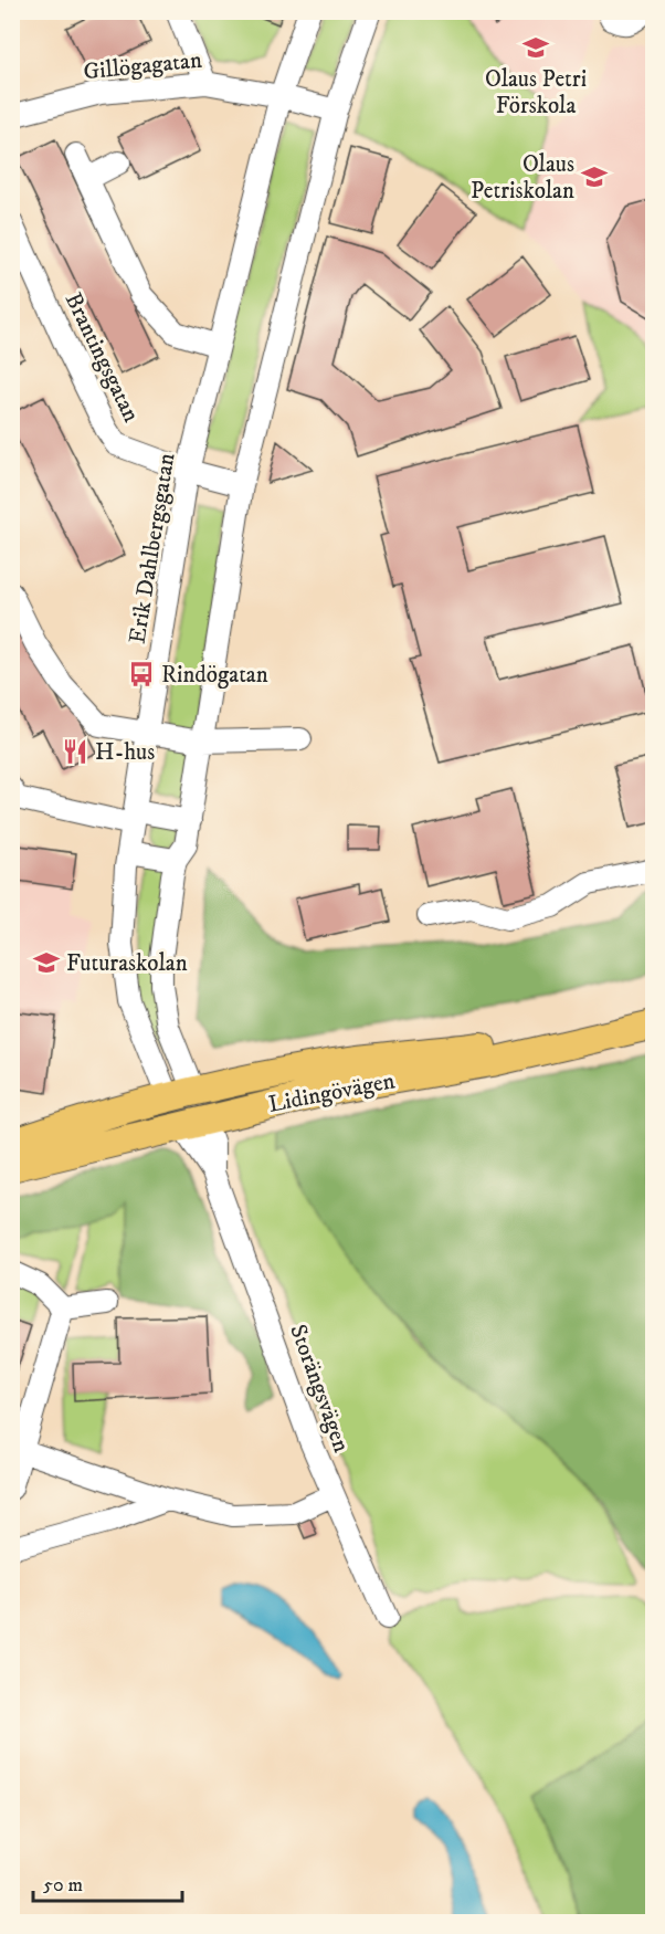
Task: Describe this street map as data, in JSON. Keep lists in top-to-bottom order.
{
  "streets": {
    "main road": ["Lidingövägen"],
    "street": [
      "Gillögagatan",
      "Brantingsgatan",
      "Erik Dahlbergsgatan",
      "Storängsvägen"
    ]
  },
  "crossings": [
    ["Gillögagatan", "Erik Dahlbergsgatan"],
    ["Brantingsgatan", "Erik Dahlbergsgatan"],
    ["Erik Dahlbergsgatan", "Lidingövägen"],
    ["Lidingövägen", "Storängsvägen"]
  ],
  "places": {
    "school or university": ["Olaus Petri Förskola", "Olaus Petriskolan", "Futuraskolan"],
    "bus stop": ["Rindögatan"],
    "restaurant": ["H-hus"]
  },
  "scale_bar": "50 m"
}
